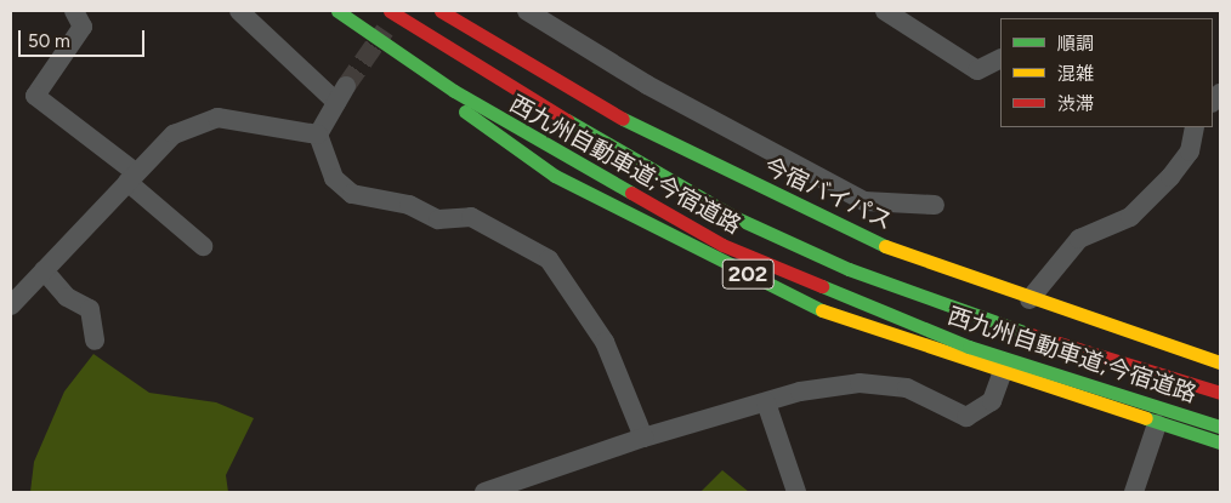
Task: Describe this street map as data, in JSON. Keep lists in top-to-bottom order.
{
  "streets": {
    "highway": ["西九州自動車道;今宿道路", "今宿バイパス", "202"]
  },
  "legend": ["順調", "混雑", "渋滞"],
  "scale_bar": "50 m"
}
